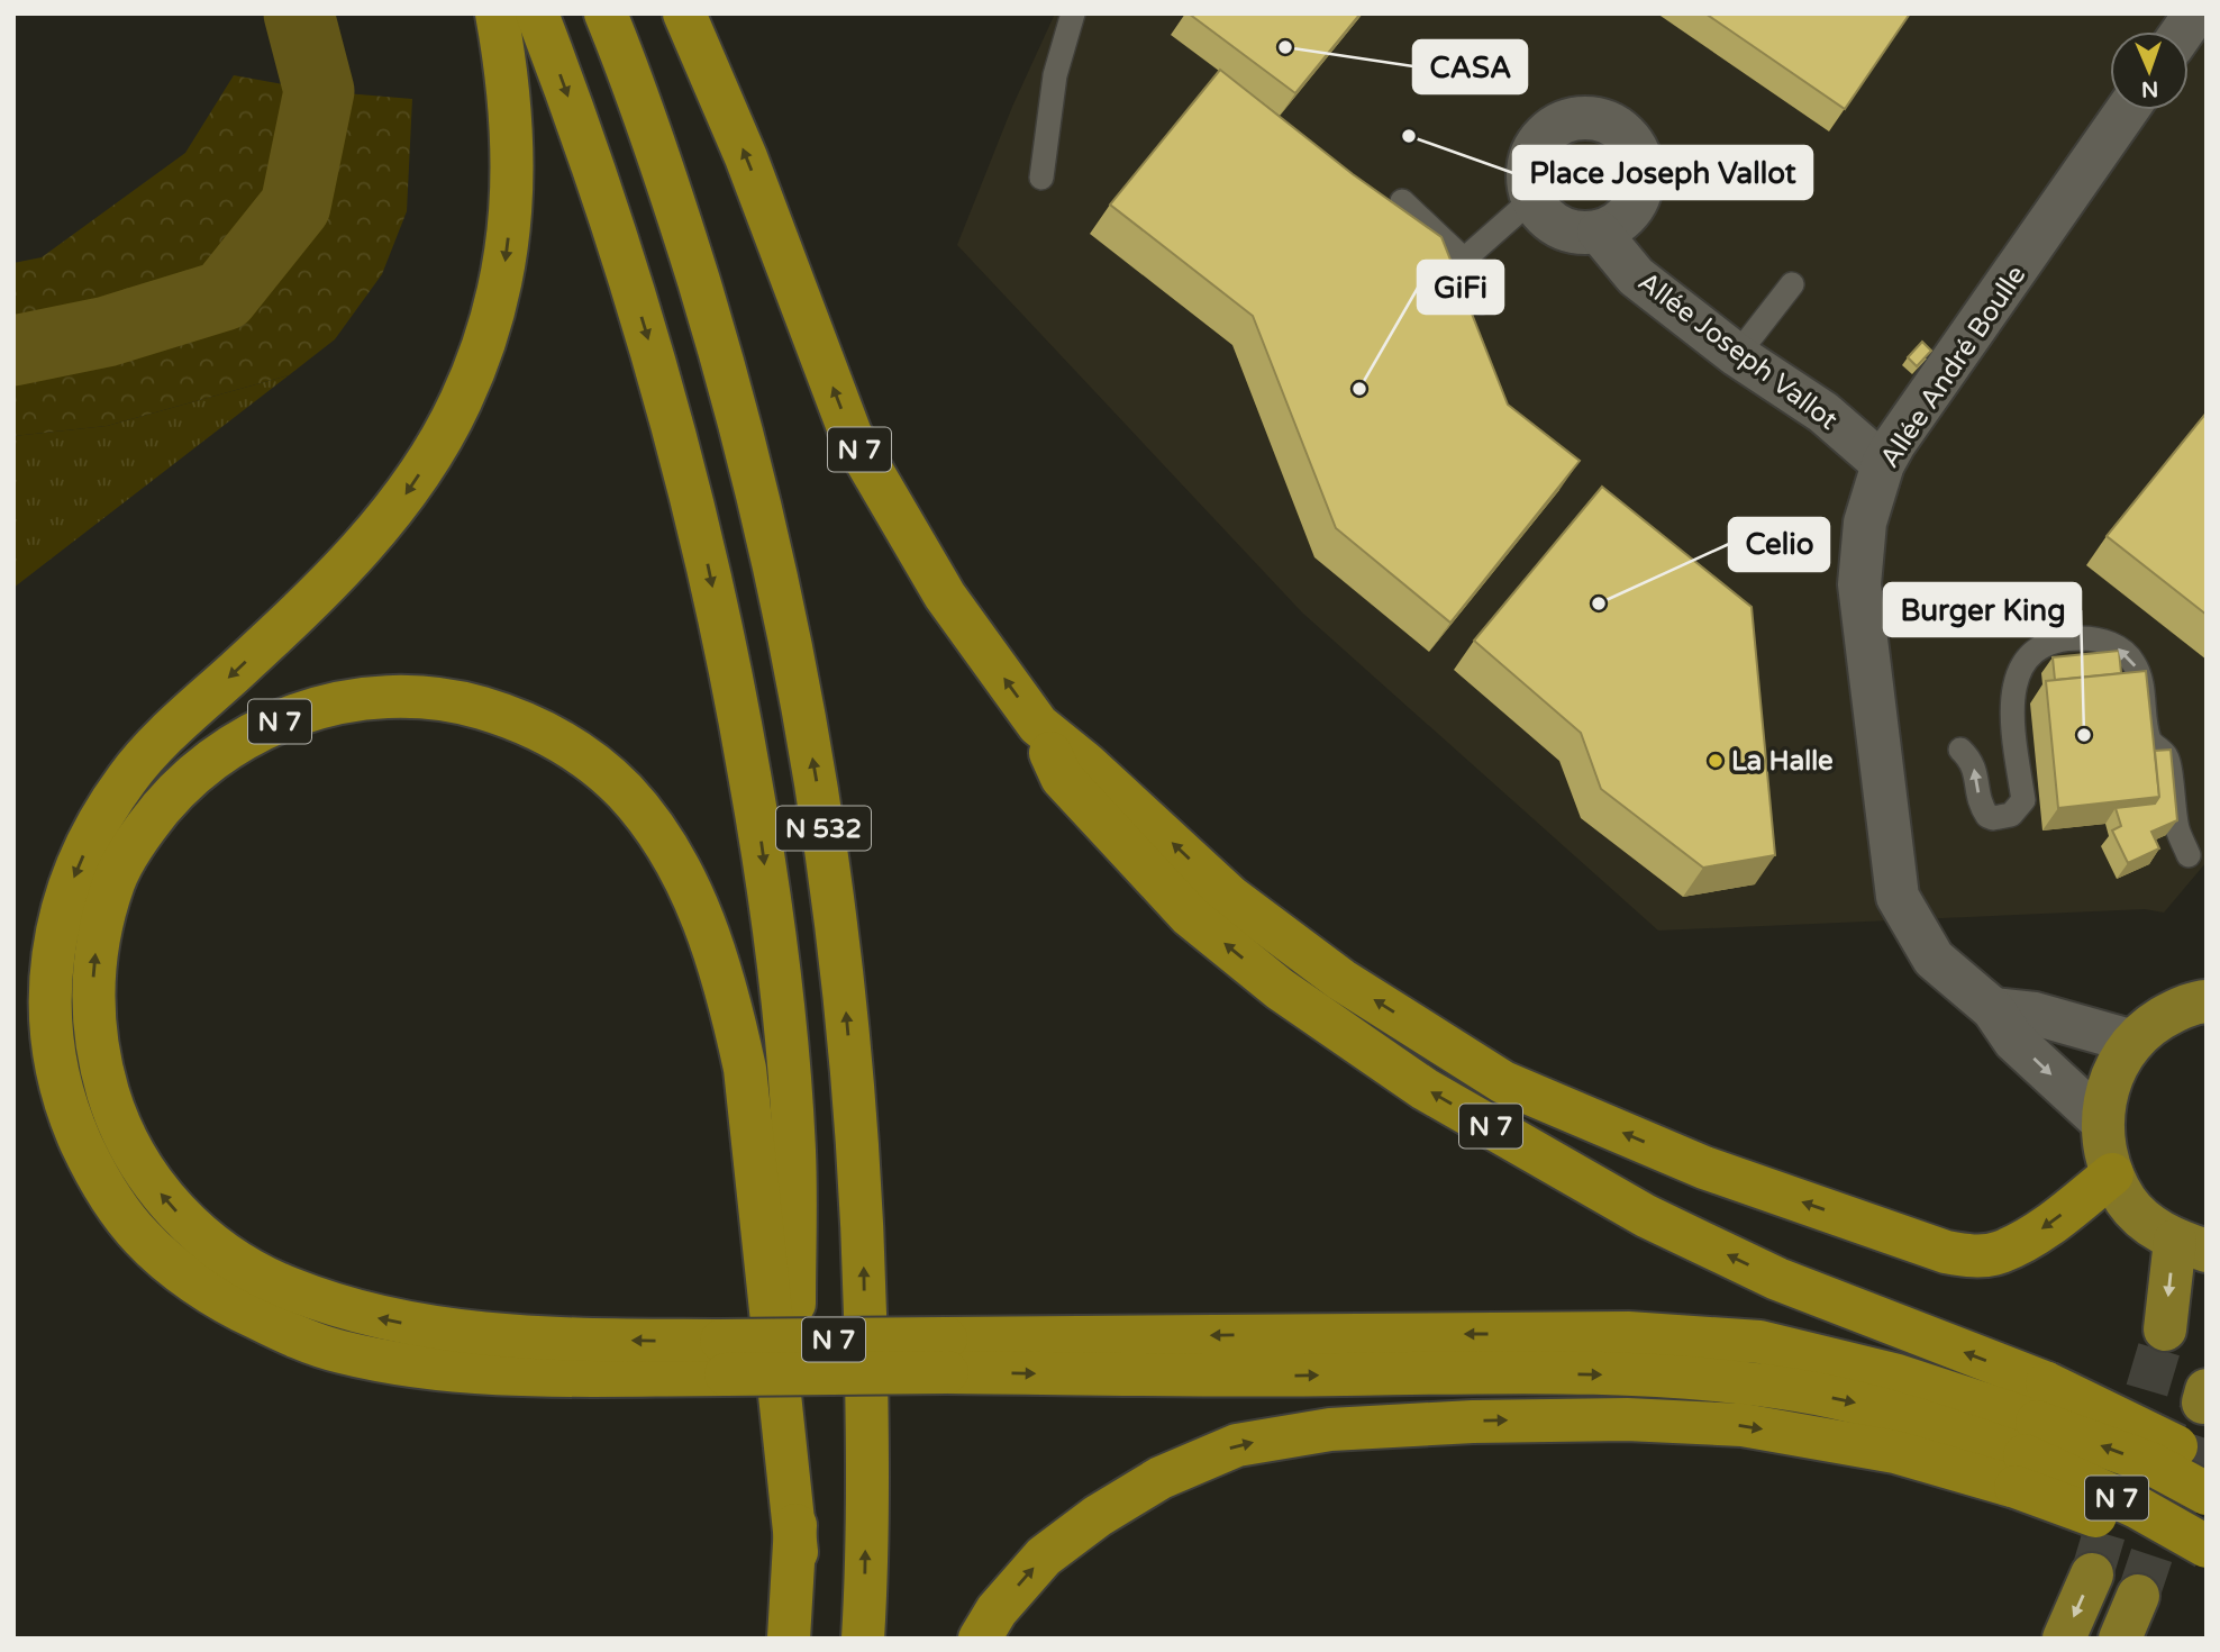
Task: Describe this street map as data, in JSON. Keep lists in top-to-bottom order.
{
  "streets": {
    "highway": ["N 7", "N 532"],
    "street": ["Allée Joseph Vallot", "Allée André Boulle"]
  },
  "crossings": [
    ["Allée Joseph Vallot", "Allée André Boulle"],
    ["N 7", "N 532"]
  ],
  "places": [
    "CASA",
    "Place Joseph Vallot",
    "GiFi",
    "Celio",
    "Burger King",
    "La Halle"
  ],
  "north": "bottom"
}
